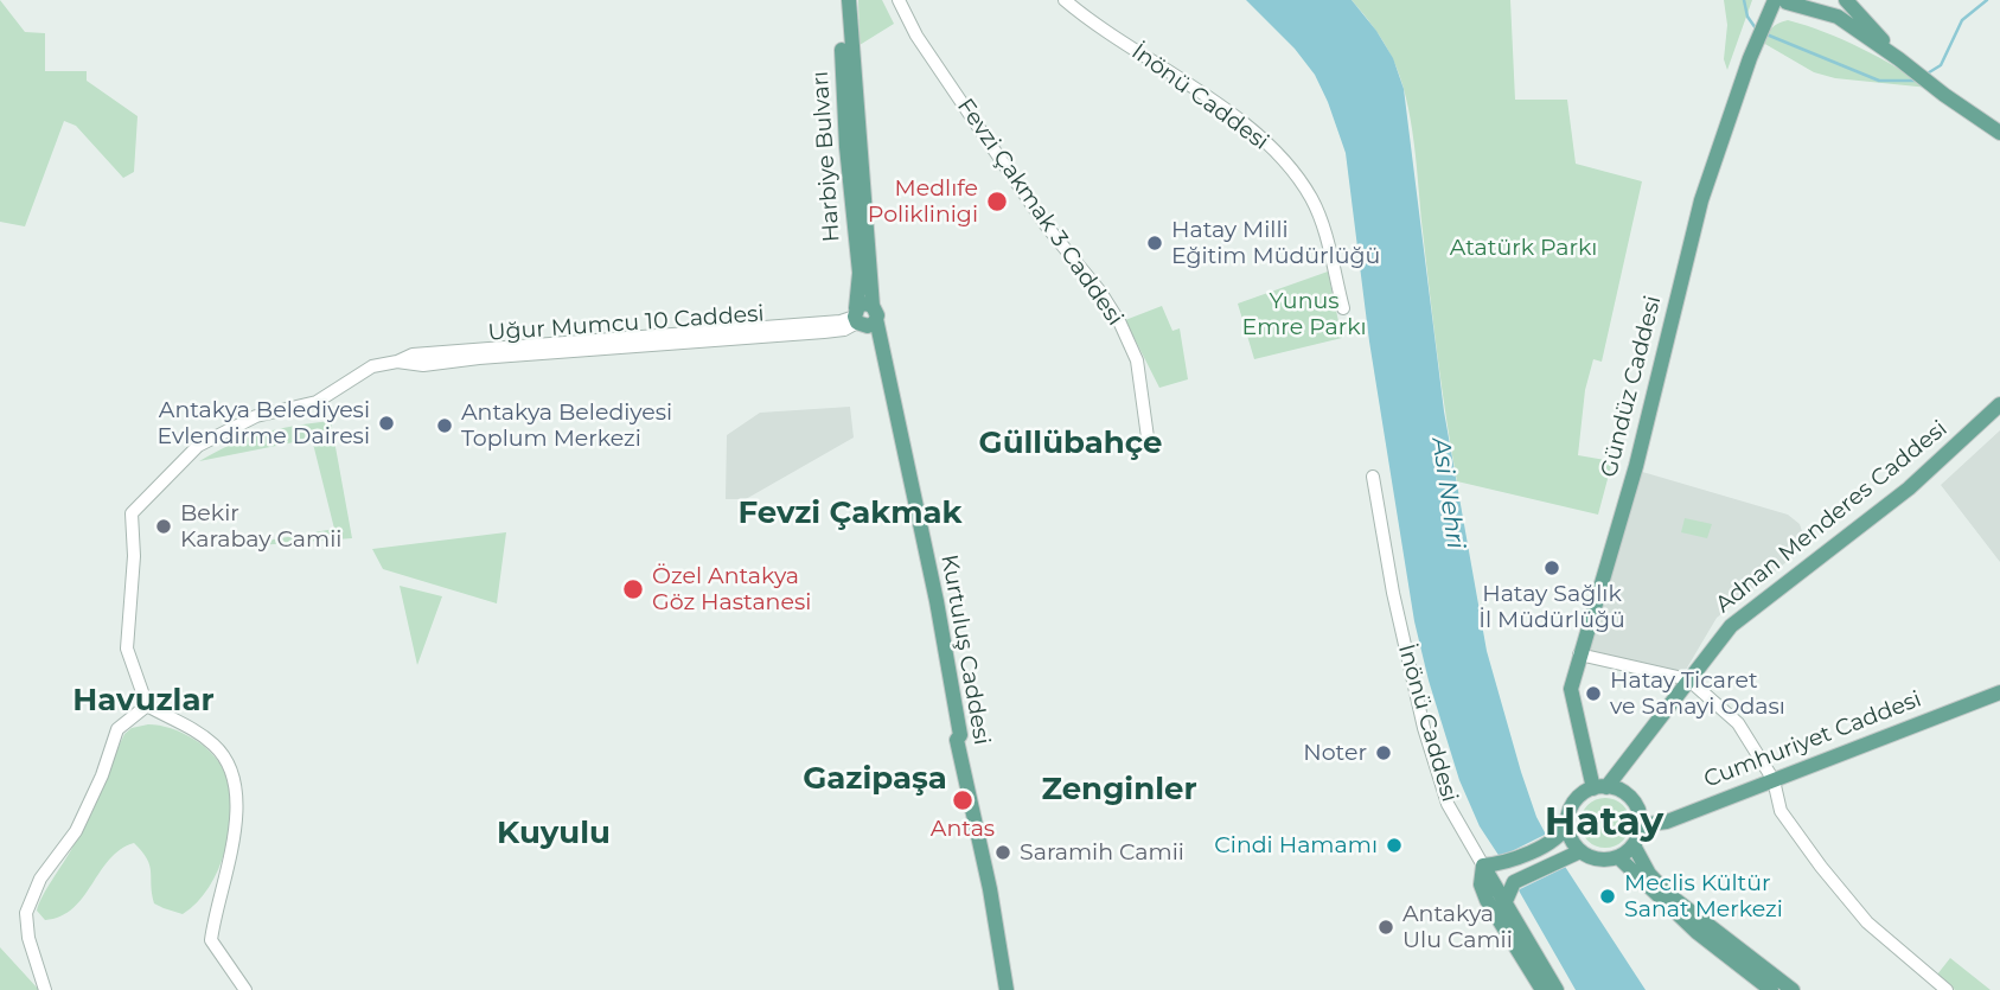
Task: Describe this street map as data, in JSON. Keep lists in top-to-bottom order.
{
  "streets": {
    "main road": [
      "Harbiye Bulvarı",
      "Uğur Mumcu 10 Caddesi",
      "Gündüz Caddesi",
      "Adnan Menderes Caddesi",
      "Kurtuluş Caddesi",
      "Cumhuriyet Caddesi"
    ],
    "street": ["İnönü Caddesi", "Fevzi Çakmak 3 Caddesi"]
  },
  "crossings": [
    ["Harbiye Bulvarı", "Uğur Mumcu 10 Caddesi"],
    ["Harbiye Bulvarı", "Kurtuluş Caddesi"],
    ["Uğur Mumcu 10 Caddesi", "Kurtuluş Caddesi"],
    ["Gündüz Caddesi", "Adnan Menderes Caddesi"],
    ["Gündüz Caddesi", "Cumhuriyet Caddesi"],
    ["Adnan Menderes Caddesi", "Cumhuriyet Caddesi"]
  ],
  "districts": [
    "Güllübahçe",
    "Fevzi Çakmak",
    "Havuzlar",
    "Gazipaşa",
    "Zenginler",
    "Hatay",
    "Kuyulu"
  ],
  "water": ["Asi Nehri"],
  "parks": ["Atatürk Parkı", "Yunus Emre Parkı"],
  "places": [
    "Medlıfe Poliklinigi",
    "Hatay Milli Eğitim Müdürlüğü",
    "Antakya Belediyesi Evlendirme Dairesi",
    "Antakya Belediyesi Toplum Merkezi",
    "Bekir Karabay Camii",
    "Hatay Sağlık İl Müdürlüğü",
    "Özel Antakya Göz Hastanesi",
    "Hatay Ticaret ve Sanayi Odası",
    "Noter",
    "Antas",
    "Cindi Hamamı",
    "Saramih Camii",
    "Meclis Kültür Sanat Merkezi",
    "Antakya Ulu Camii"
  ]
}
